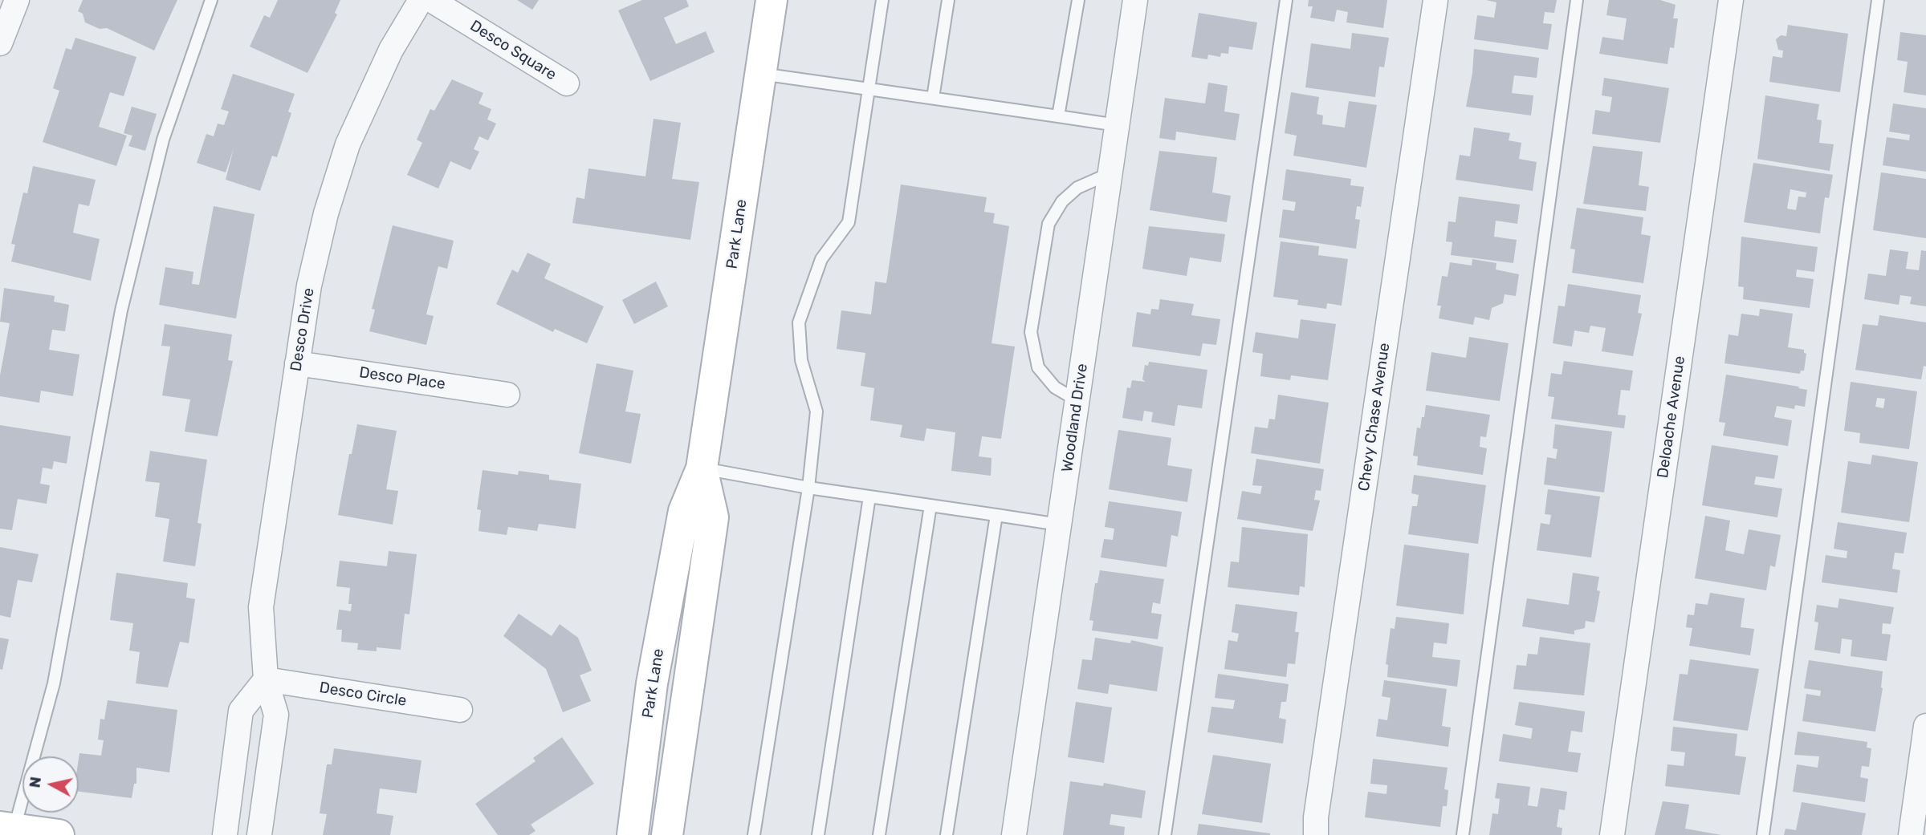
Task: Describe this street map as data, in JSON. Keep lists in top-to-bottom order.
{
  "streets": {
    "street": [
      "Desco Square",
      "Park Lane",
      "Desco Drive",
      "Desco Place",
      "Chevy Chase Avenue",
      "Deloache Avenue",
      "Woodland Drive",
      "Desco Circle"
    ]
  },
  "crossings": [
    ["Desco Drive", "Desco Place"],
    ["Desco Drive", "Desco Circle"]
  ],
  "north": "left"
}
